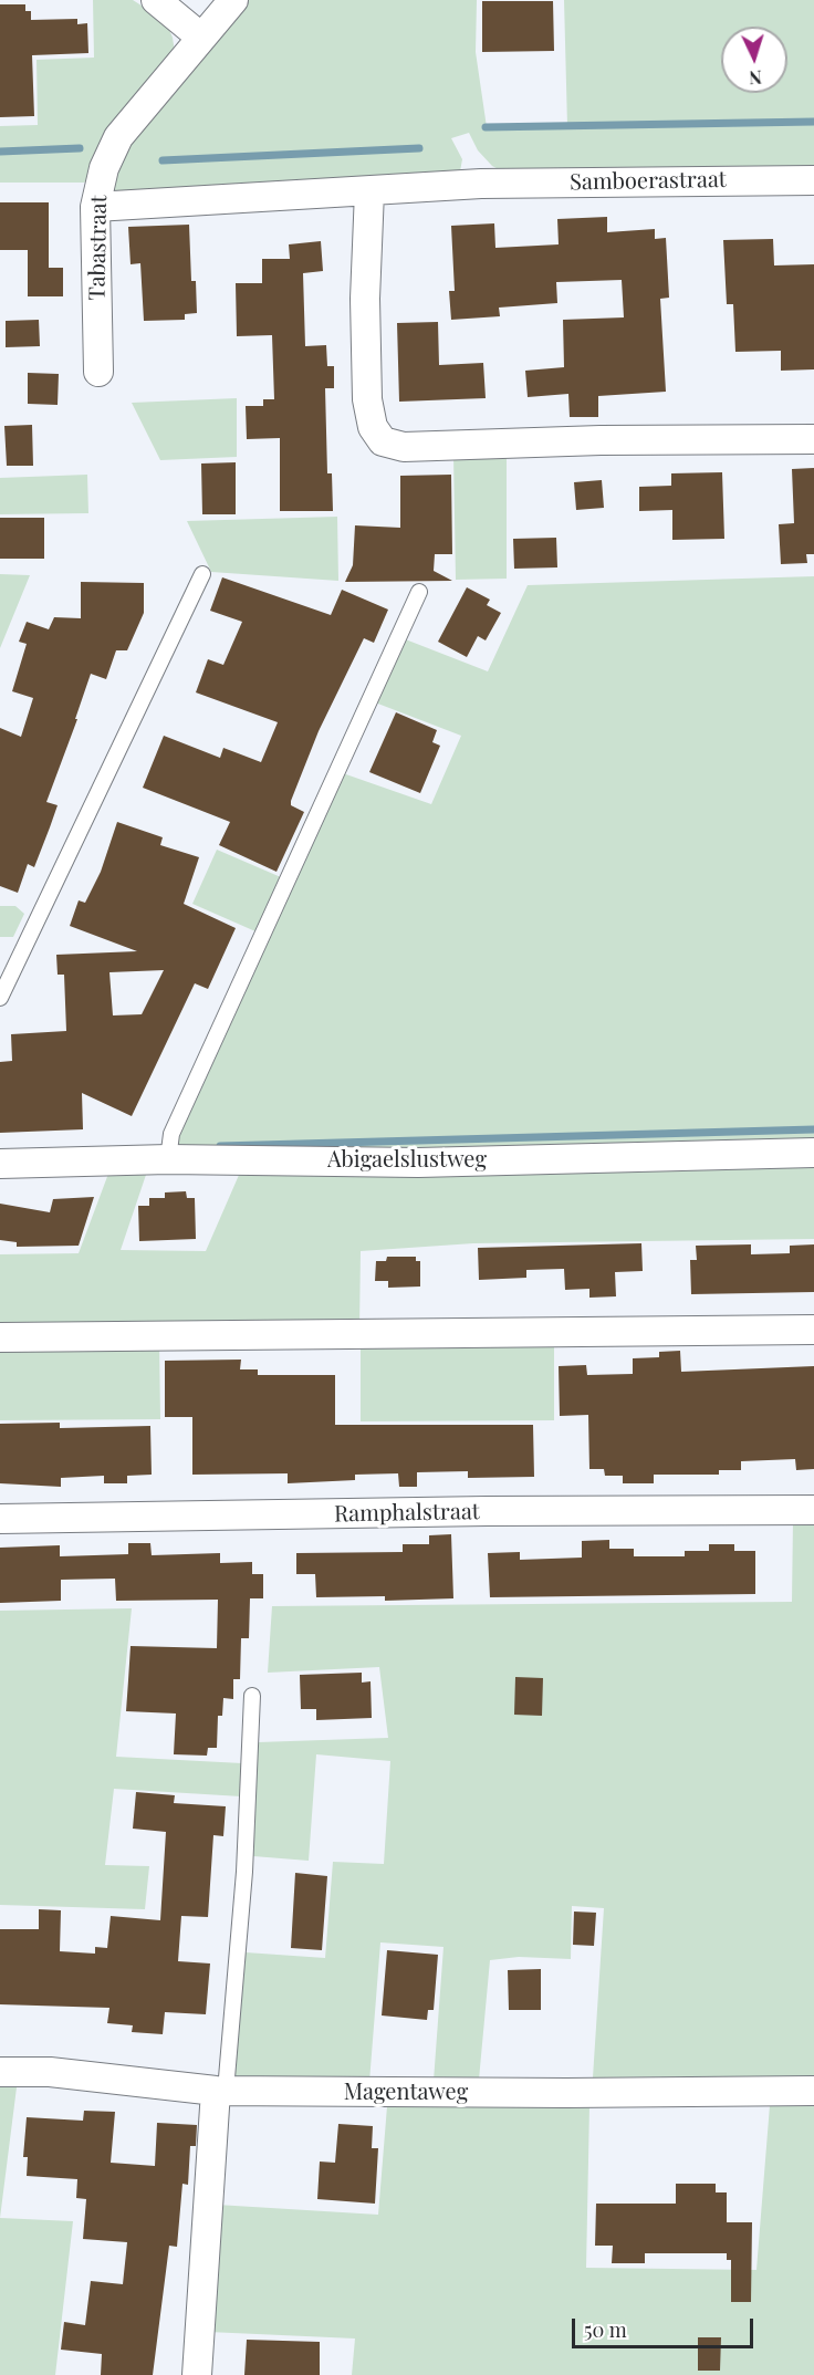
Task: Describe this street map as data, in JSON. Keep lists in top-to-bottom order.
{
  "streets": {
    "street": [
      "Samboerastraat",
      "Tabastraat",
      "Abigaelslustweg",
      "Ramphalstraat",
      "Magentaweg"
    ]
  },
  "crossings": [
    ["Samboerastraat", "Tabastraat"]
  ],
  "scale_bar": "50 m",
  "north": "bottom"
}
